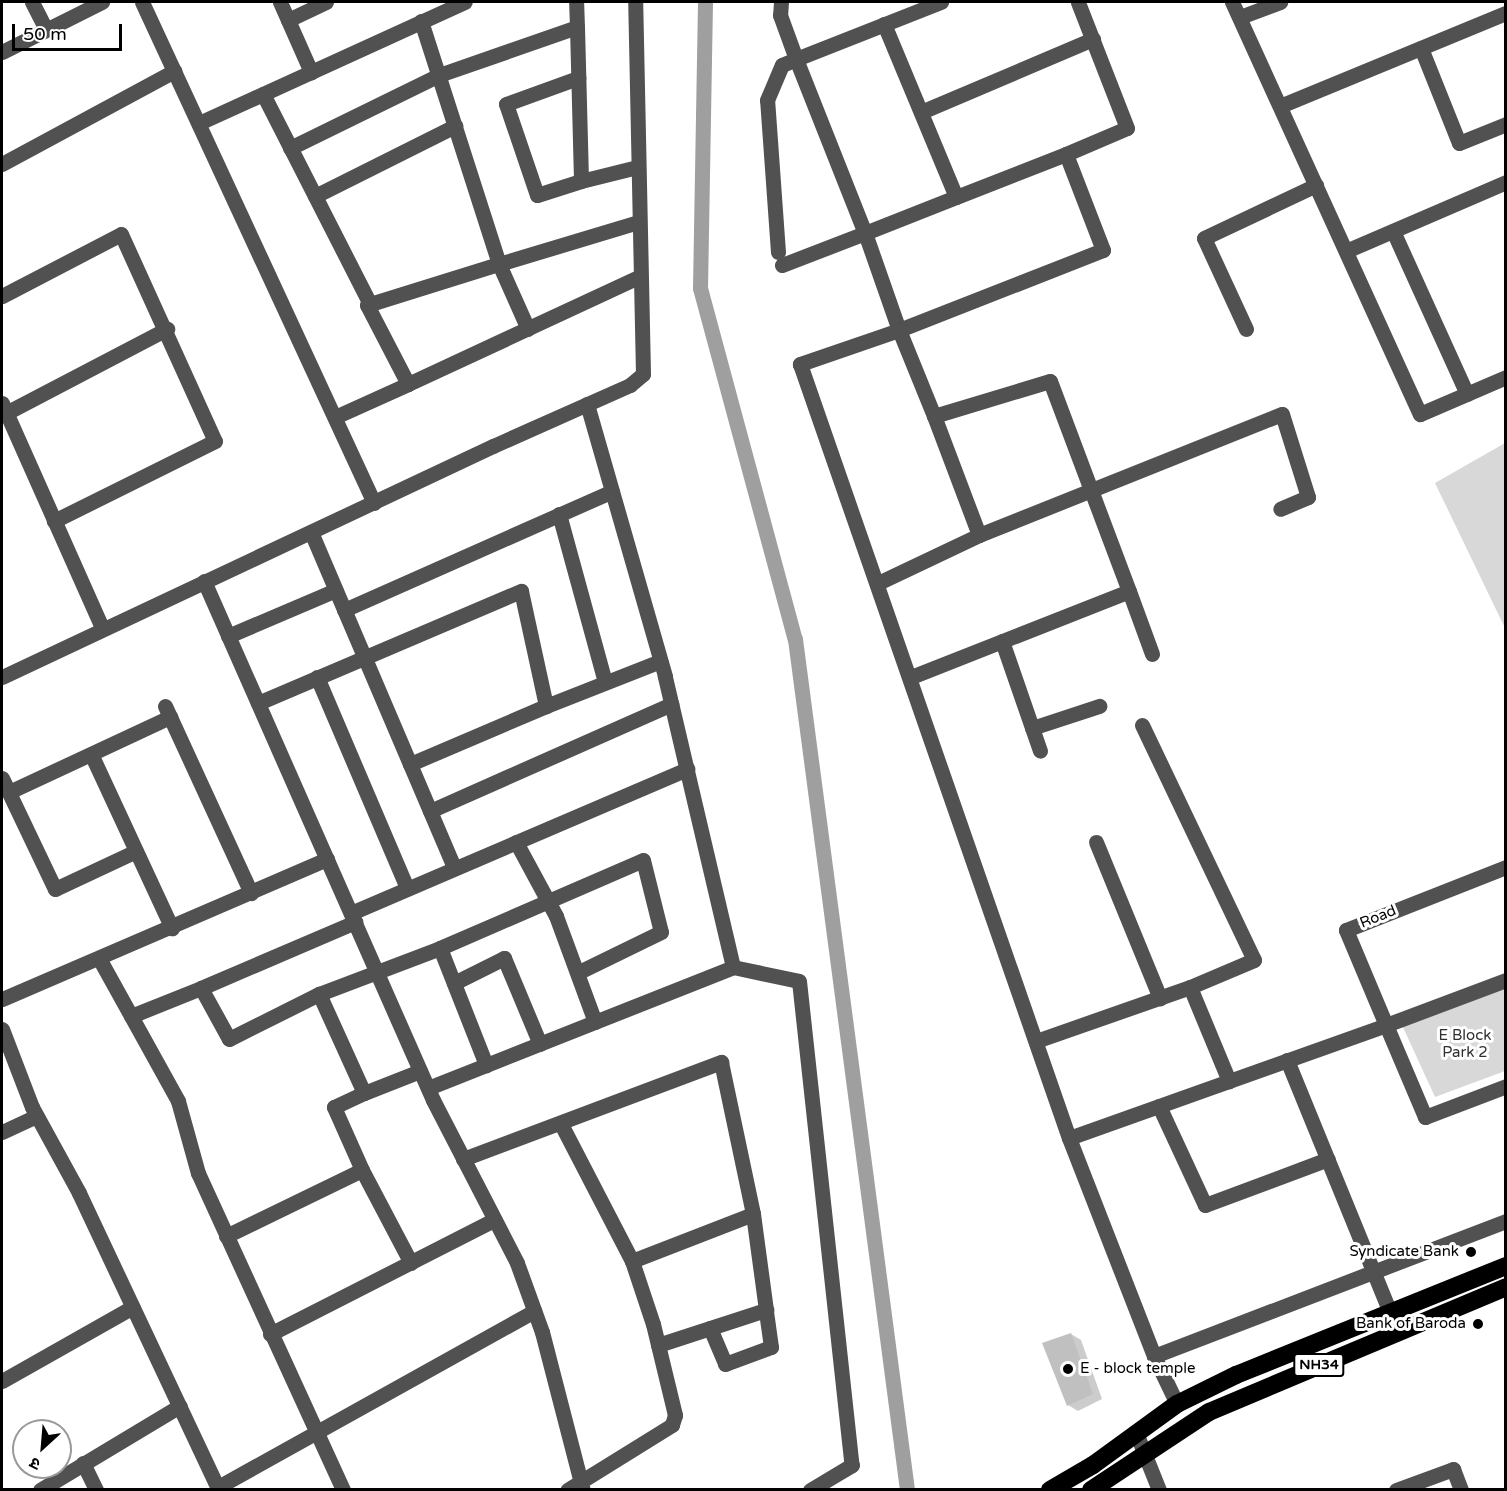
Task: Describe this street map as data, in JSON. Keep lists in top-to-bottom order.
{
  "streets": {
    "highway": ["NH34"],
    "street": ["Road"]
  },
  "parks": ["E Block Park 2"],
  "places": ["Syndicate Bank", "Bank of Baroda", "E - block temple"],
  "scale_bar": "50 m",
  "north": "bottom left"
}
